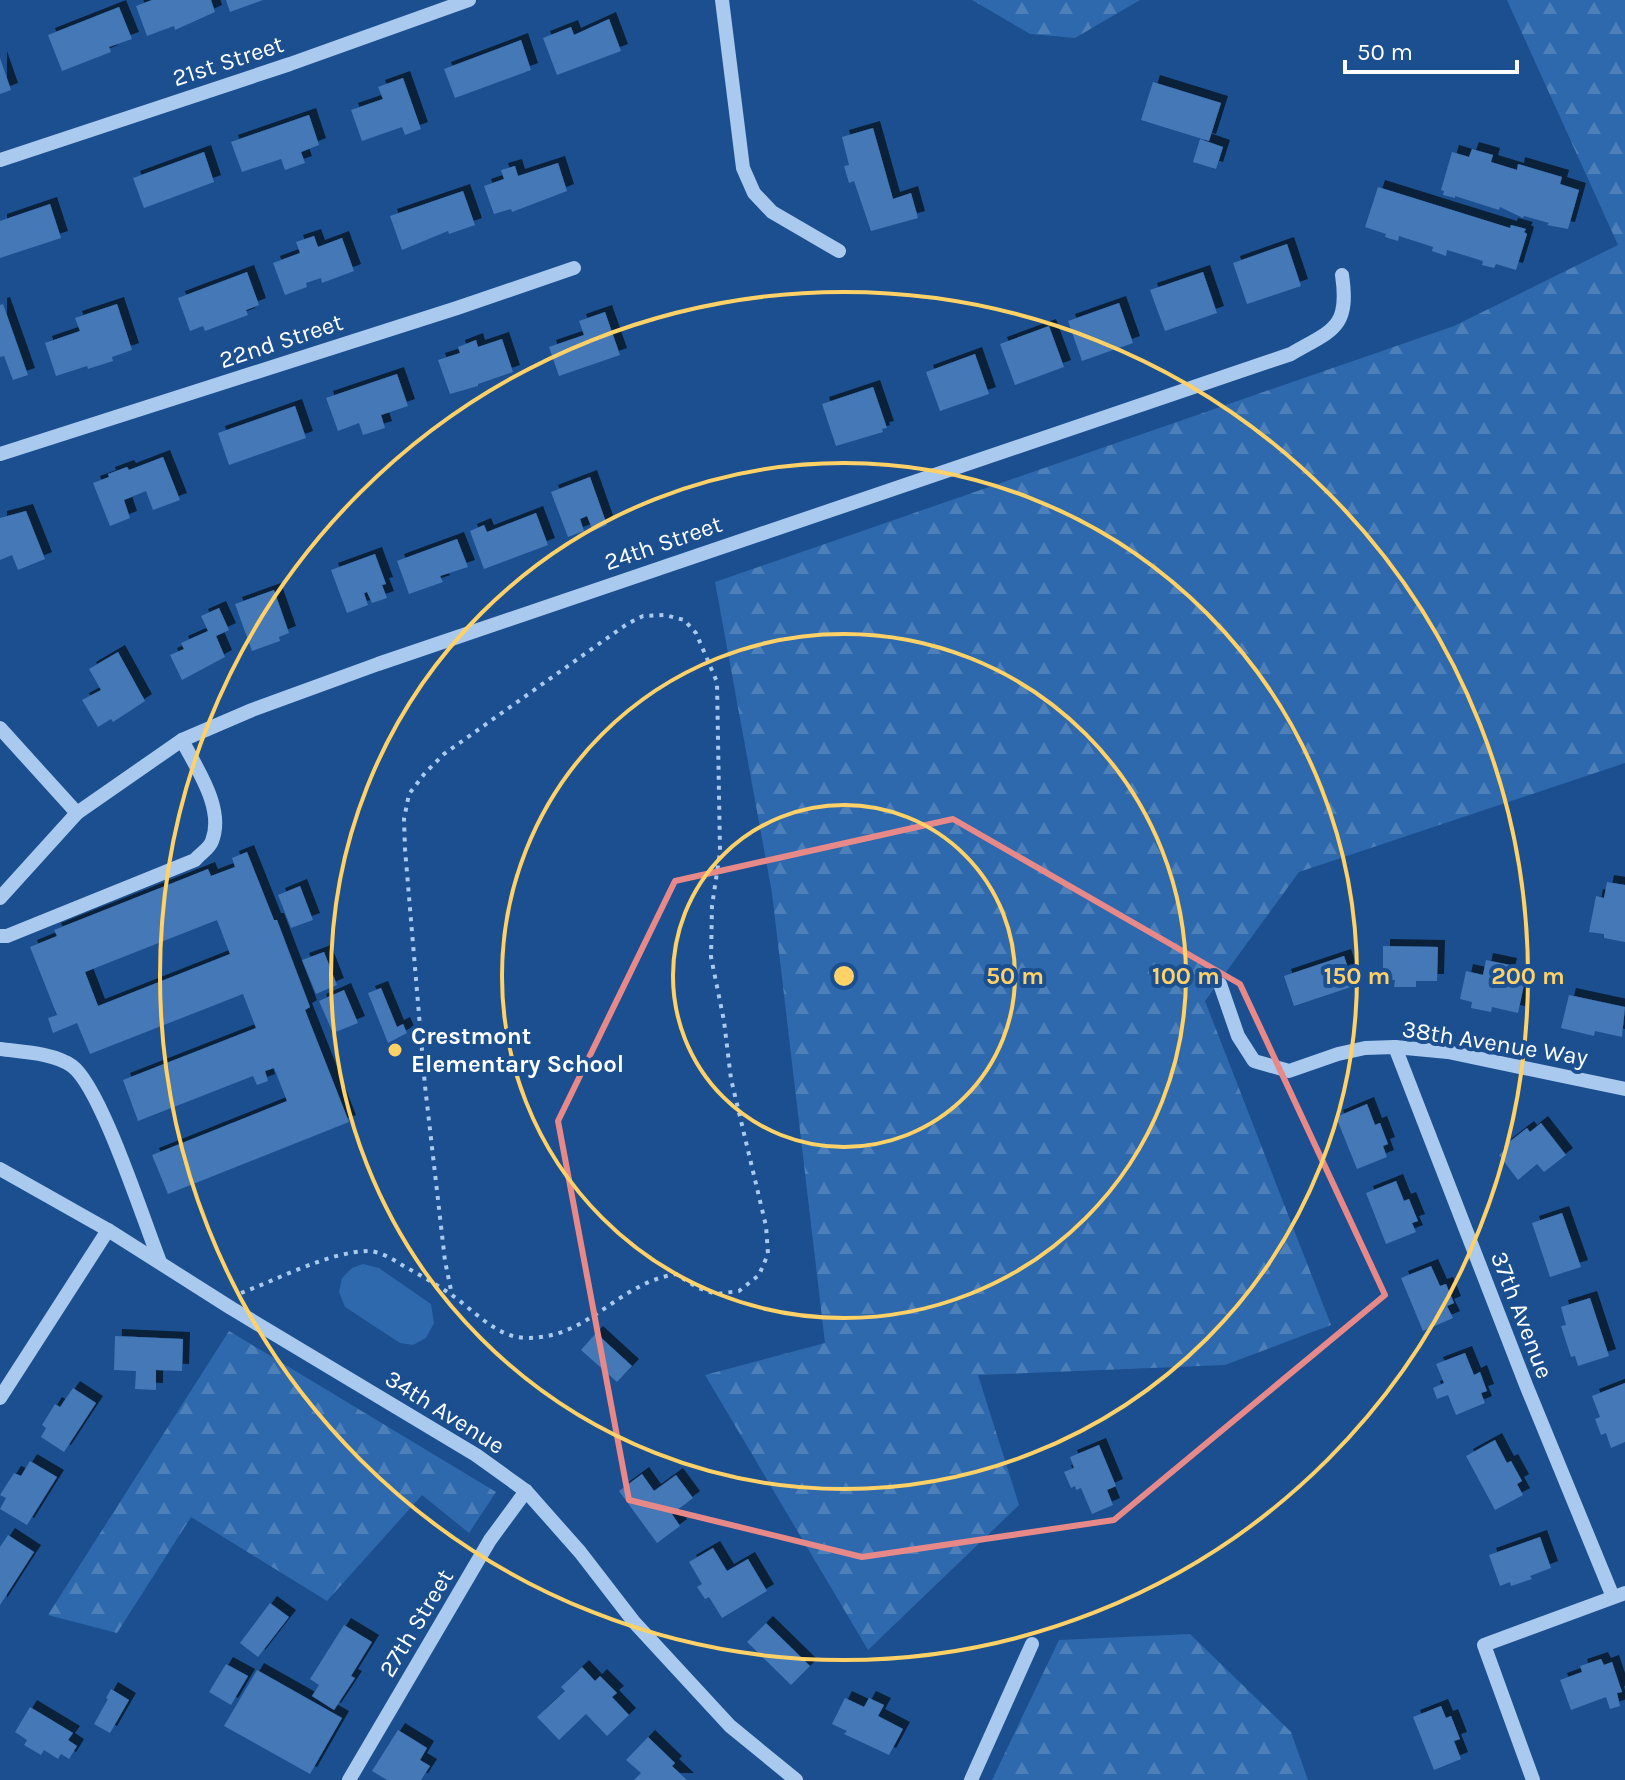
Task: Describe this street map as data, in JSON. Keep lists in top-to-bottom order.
{
  "streets": {
    "street": [
      "21st Street",
      "22nd Street",
      "24th Street",
      "38th Avenue Way",
      "37th Avenue",
      "34th Avenue",
      "27th Street"
    ]
  },
  "crossings": [
    ["38th Avenue Way", "37th Avenue"],
    ["34th Avenue", "27th Street"]
  ],
  "places": ["Crestmont Elementary School"],
  "scale_bar": "50 m",
  "rings": [
    "50 m",
    "100 m",
    "150 m",
    "200 m"
  ]
}
